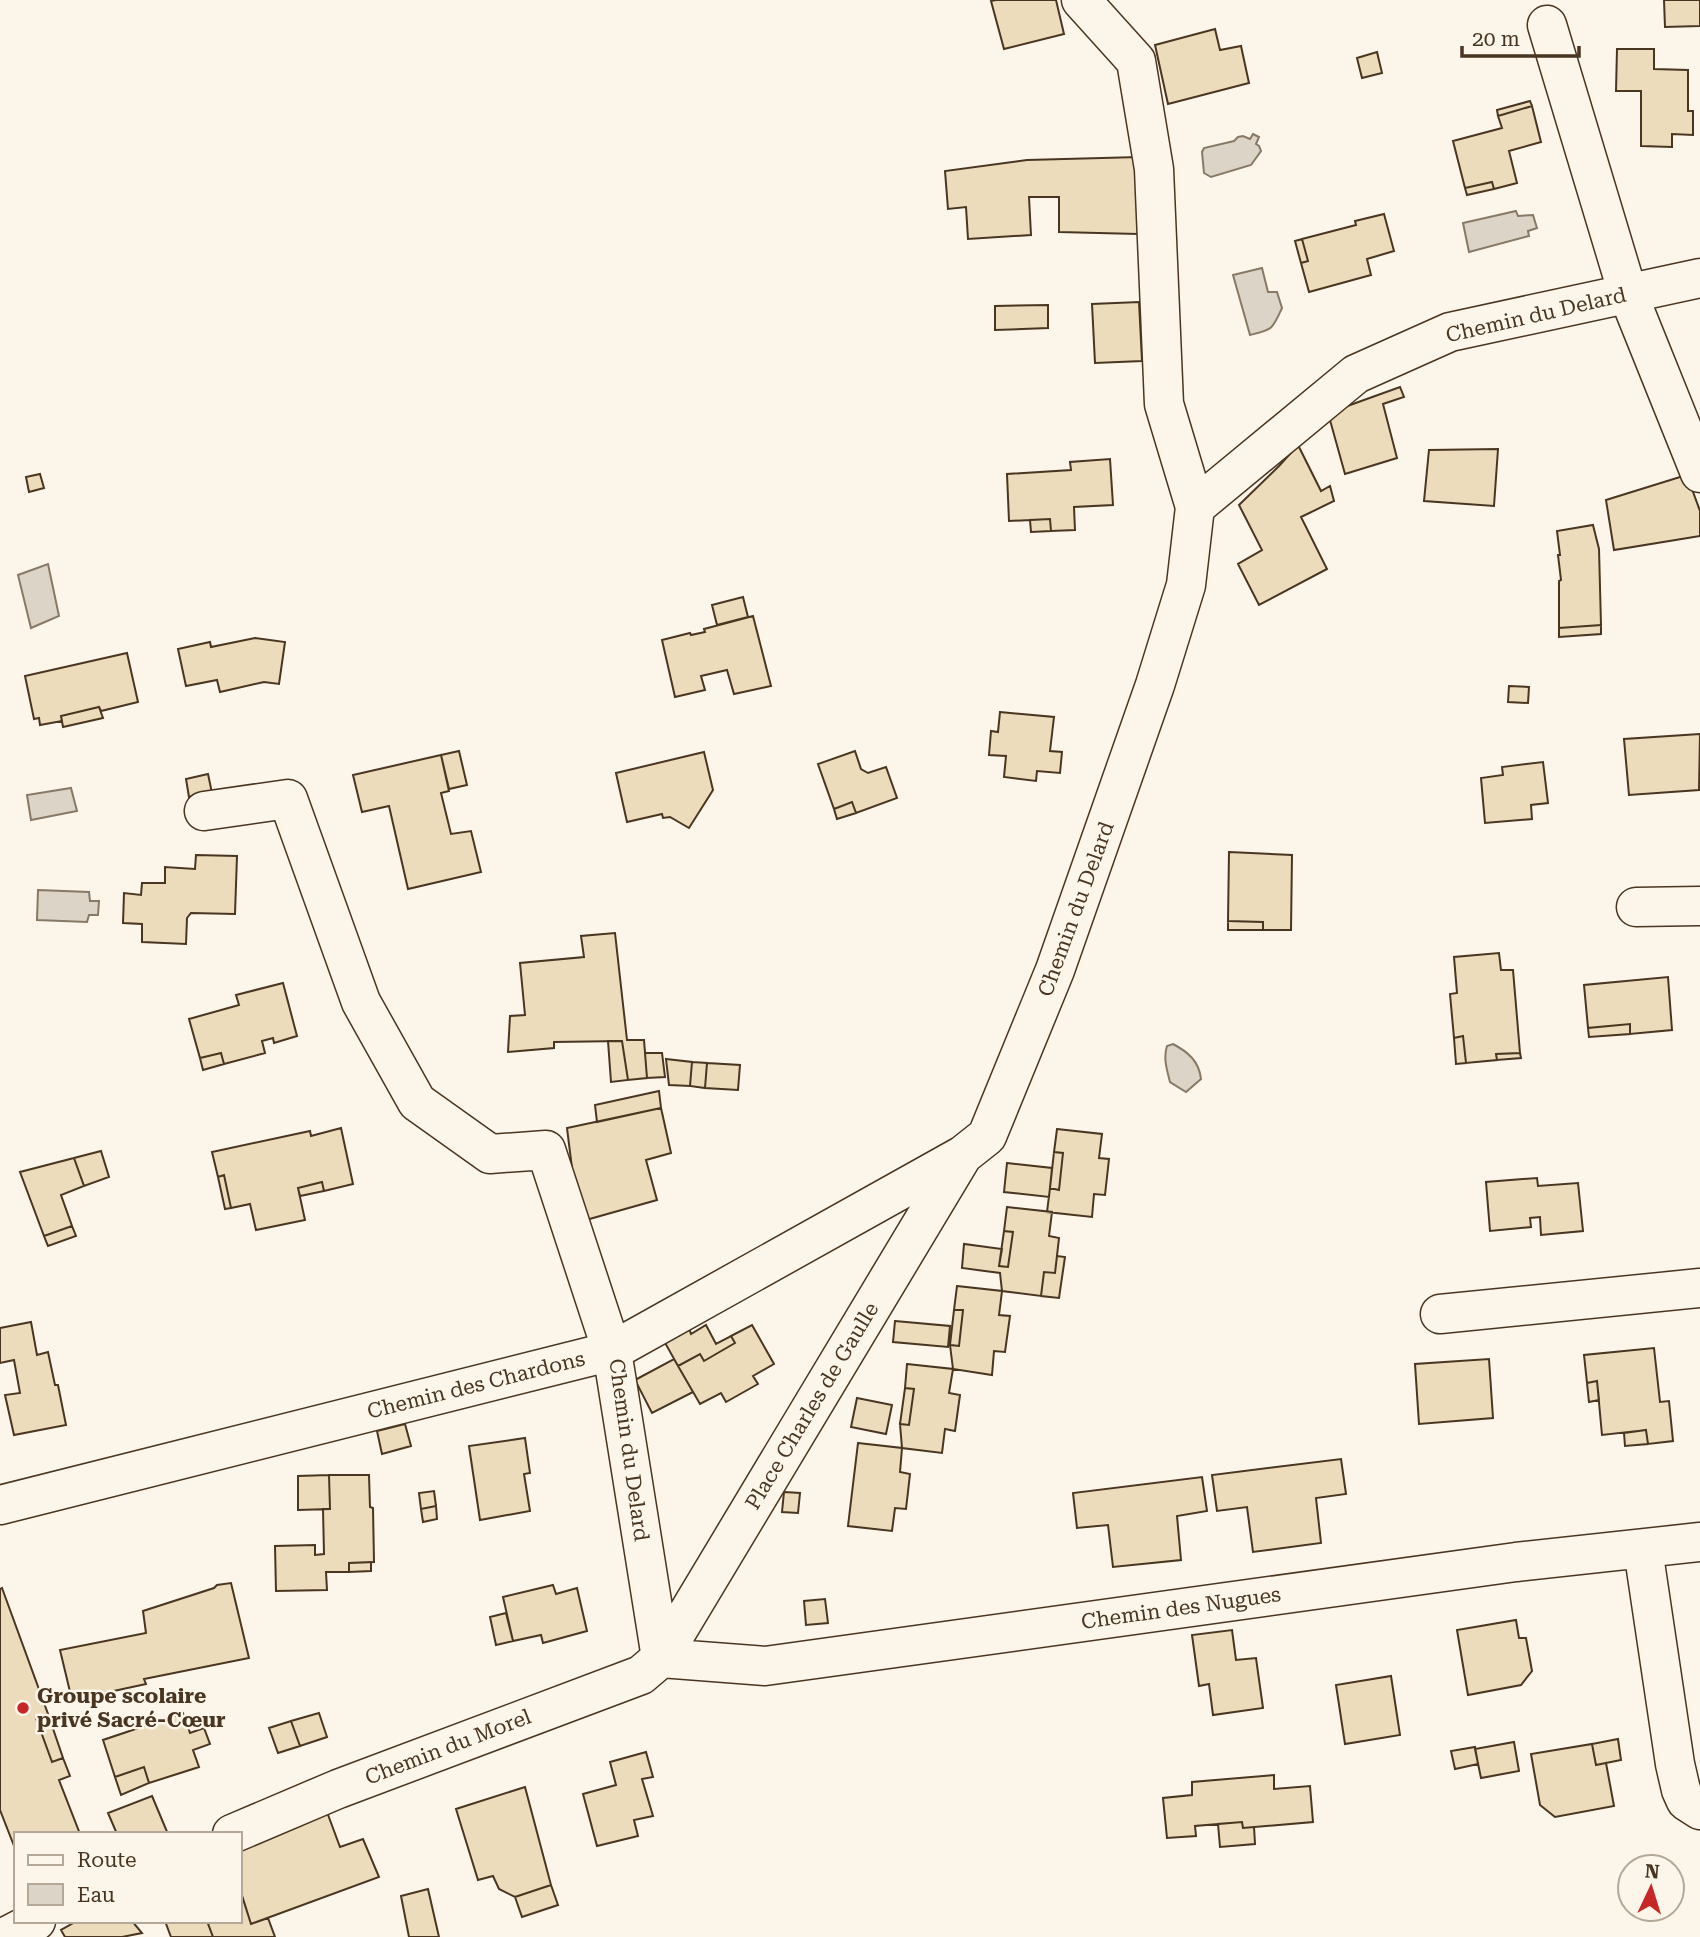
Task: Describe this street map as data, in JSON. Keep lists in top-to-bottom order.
{
  "streets": {
    "street": [
      "Chemin du Delard",
      "Chemin des Chardons",
      "Place Charles de Gaulle",
      "Chemin des Nugues",
      "Chemin du Morel"
    ]
  },
  "crossings": [
    ["Chemin du Delard", "Chemin des Chardons"],
    ["Chemin du Delard", "Place Charles de Gaulle"],
    ["Chemin du Delard", "Chemin des Nugues"],
    ["Chemin du Delard", "Chemin du Morel"],
    ["Place Charles de Gaulle", "Chemin des Nugues"],
    ["Place Charles de Gaulle", "Chemin du Morel"],
    ["Chemin des Nugues", "Chemin du Morel"]
  ],
  "places": ["Groupe scolaire privé Sacré-Cœur"],
  "legend": ["Route", "Eau"],
  "scale_bar": "20 m",
  "north": "top"
}
